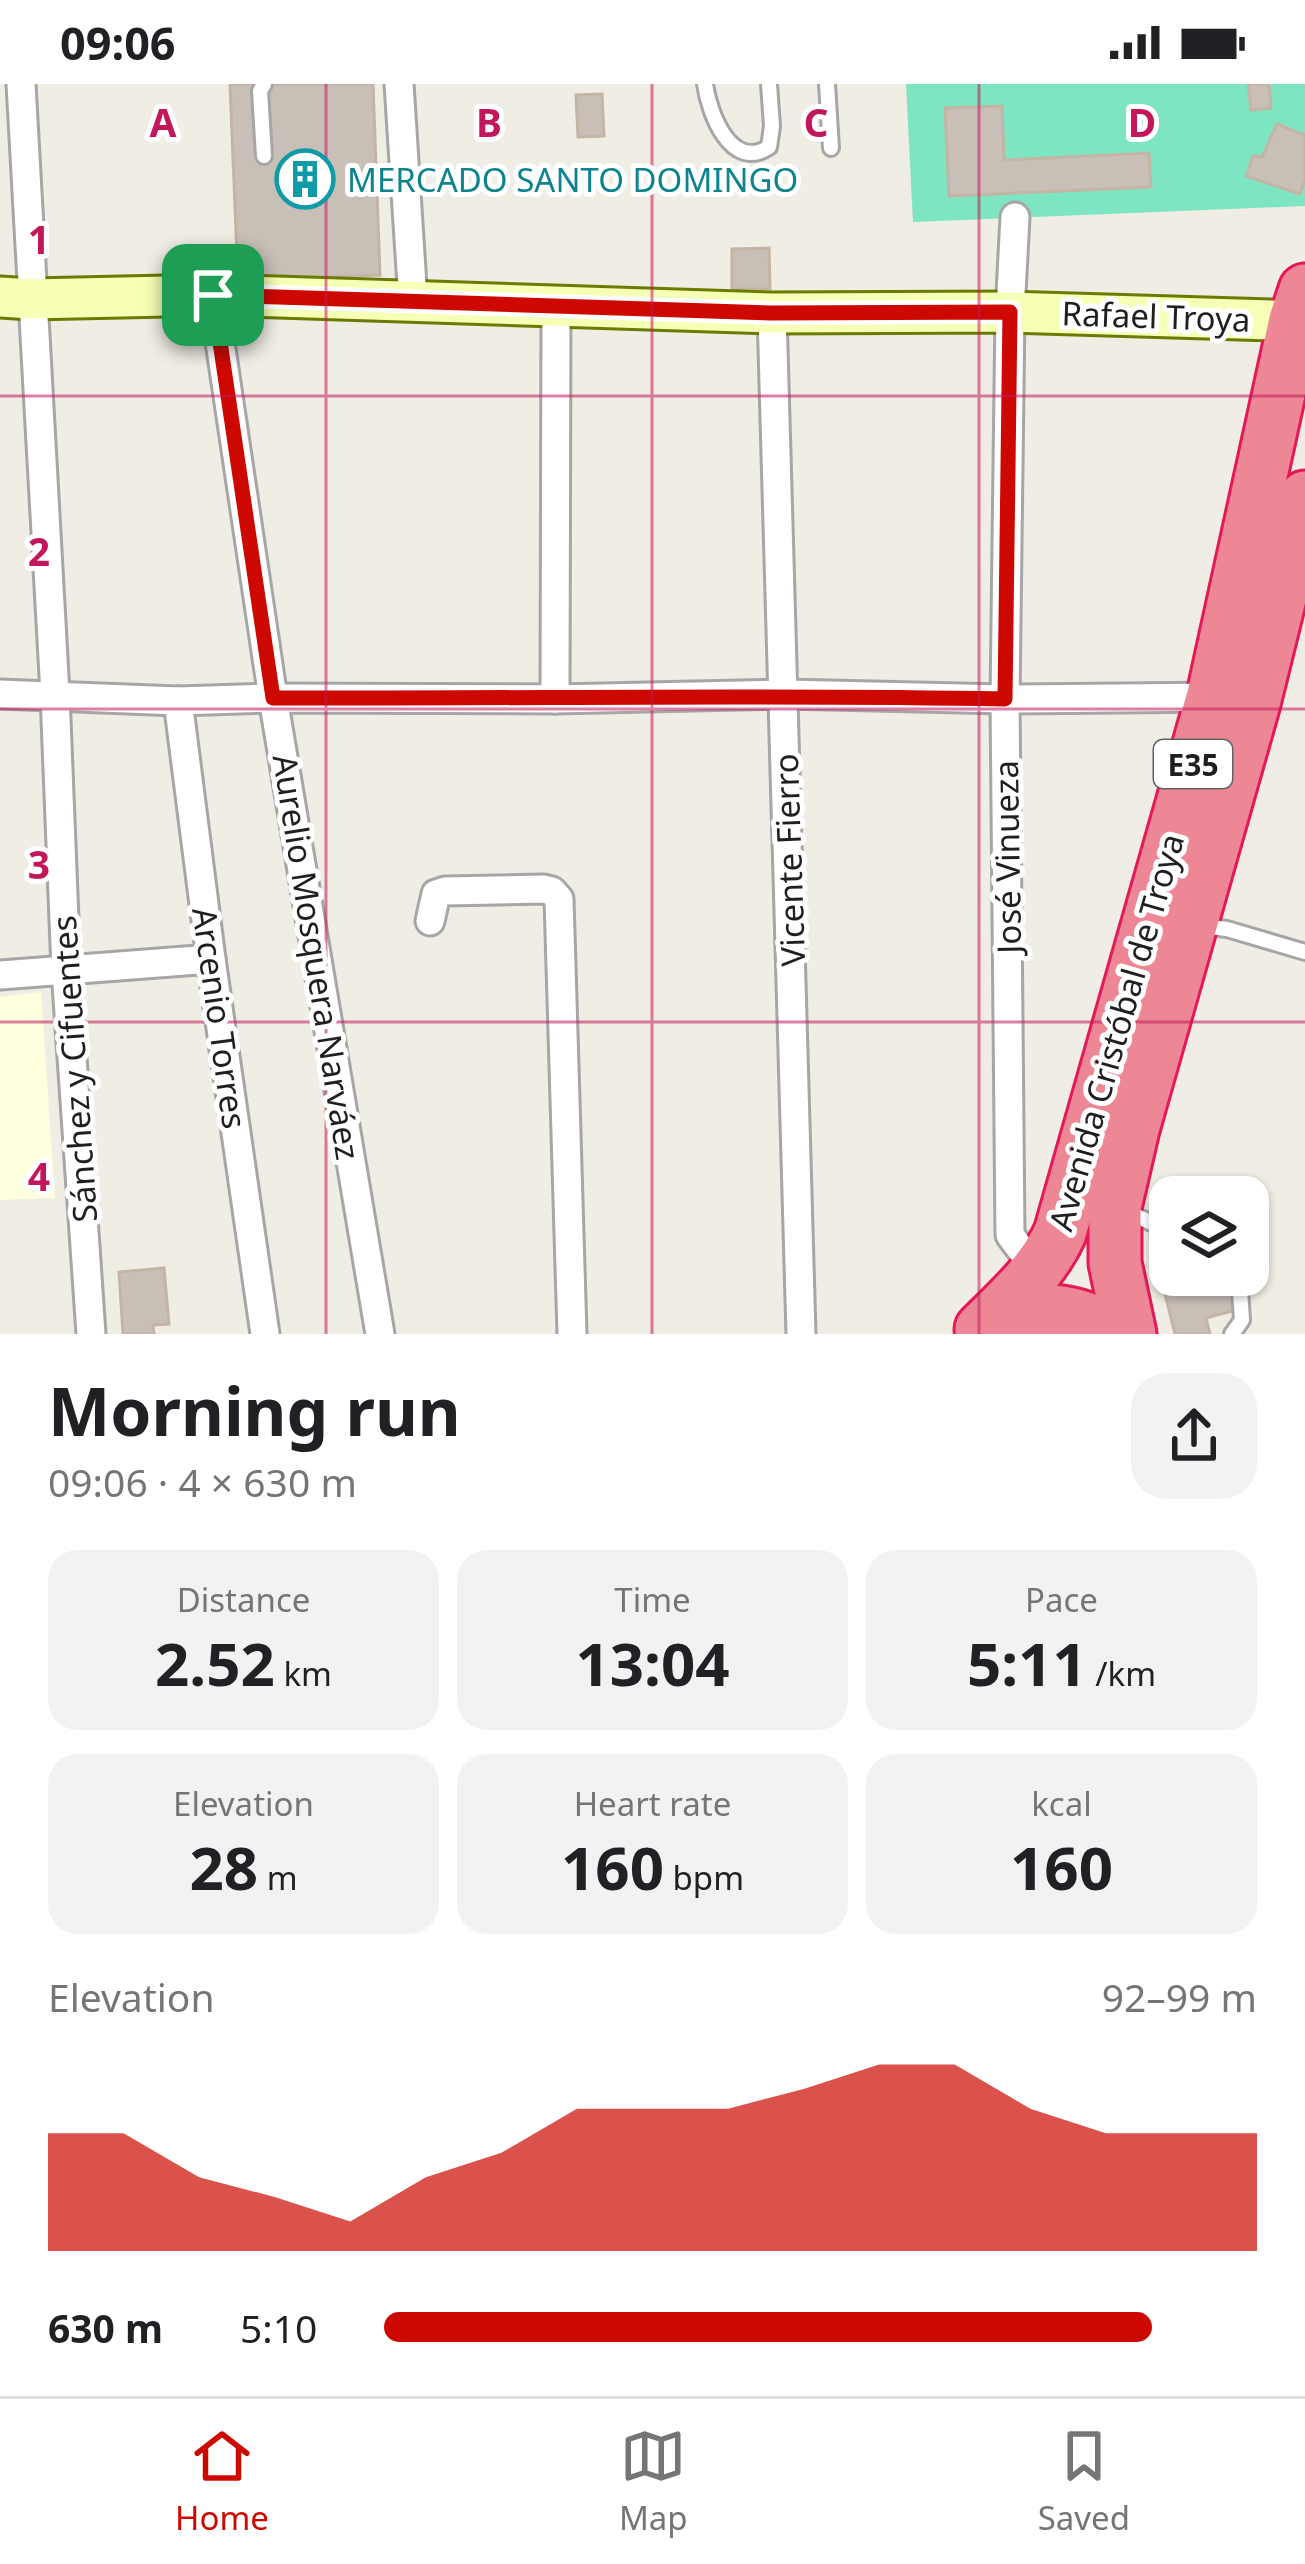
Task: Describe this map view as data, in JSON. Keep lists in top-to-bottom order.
{
  "streets": {
    "highway": ["E35", "Avenida Cristóbal de Troya"],
    "street": [
      "Rafael Troya",
      "José Vinueza",
      "Vicente Fierro",
      "Aurelio Mosquera Narváez",
      "Arcenio Torres",
      "Sánchez y Cifuentes"
    ]
  },
  "crossings": [
    ["Rafael Troya", "José Vinueza"],
    ["Rafael Troya", "Vicente Fierro"],
    ["Rafael Troya", "Aurelio Mosquera Narváez"],
    ["Rafael Troya", "Avenida Cristóbal de Troya"],
    ["Rafael Troya", "Sánchez y Cifuentes"],
    ["E35", "Avenida Cristóbal de Troya"],
    ["José Vinueza", "Avenida Cristóbal de Troya"]
  ],
  "places": {
    "building": ["MERCADO SANTO DOMINGO"]
  },
  "page": {
    "status": "09:06",
    "heading": ["Morning run", "09:06 · 4 × 630 m"],
    "stats": [
      ["Distance", "2.52 km"],
      ["Time", "13:04"],
      ["Pace", "5:11 /km"],
      ["Elevation", "28 m"],
      ["Heart rate", "160 bpm"],
      ["kcal", "160"]
    ],
    "chart": ["Elevation", "92–99 m"],
    "list": [
      {
        "name": "630 m",
        "note": "5:10"
      }
    ],
    "tabs": ["Home", "Map", "Saved"]
  },
  "grid": {
    "columns": [
      "A",
      "B",
      "C",
      "D"
    ],
    "rows": [
      "1",
      "2",
      "3",
      "4"
    ]
  }
}
